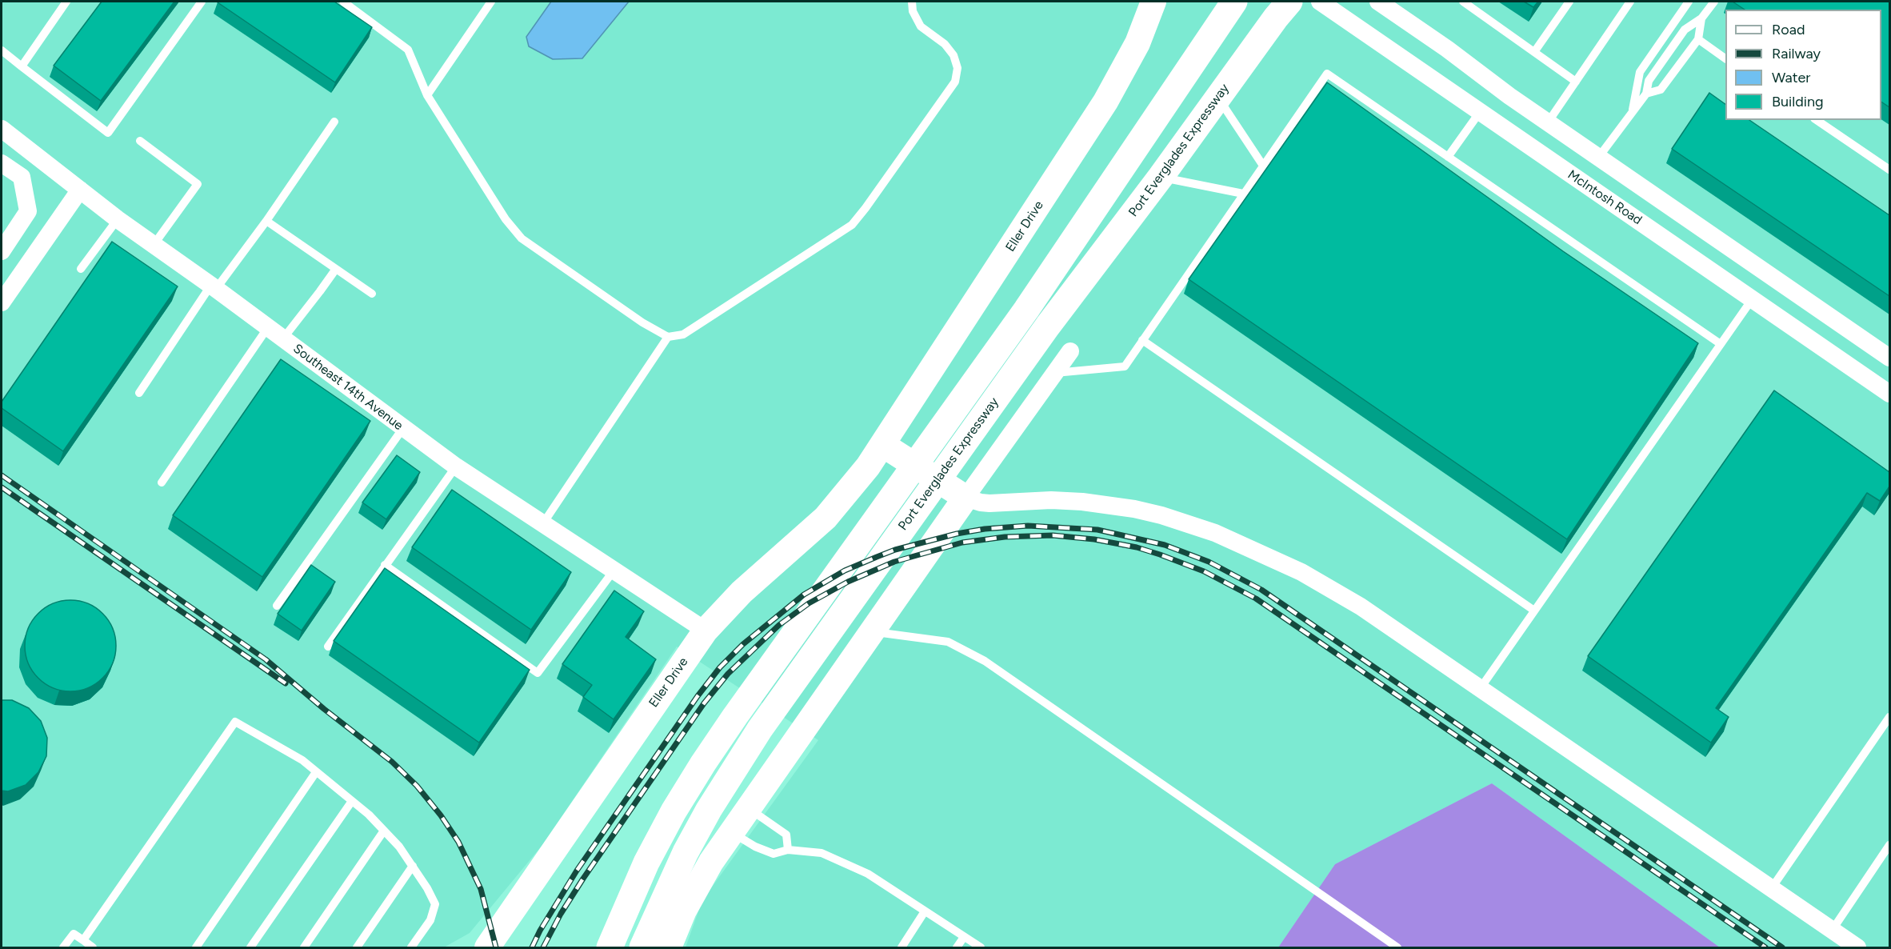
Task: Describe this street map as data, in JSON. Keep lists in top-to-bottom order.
{
  "streets": {
    "highway": ["Port Everglades Expressway"],
    "street": ["McIntosh Road", "Eller Drive", "Southeast 14th Avenue"]
  },
  "crossings": [
    ["Eller Drive", "Southeast 14th Avenue"]
  ],
  "legend": [
    "Road",
    "Railway",
    "Water",
    "Building"
  ]
}
